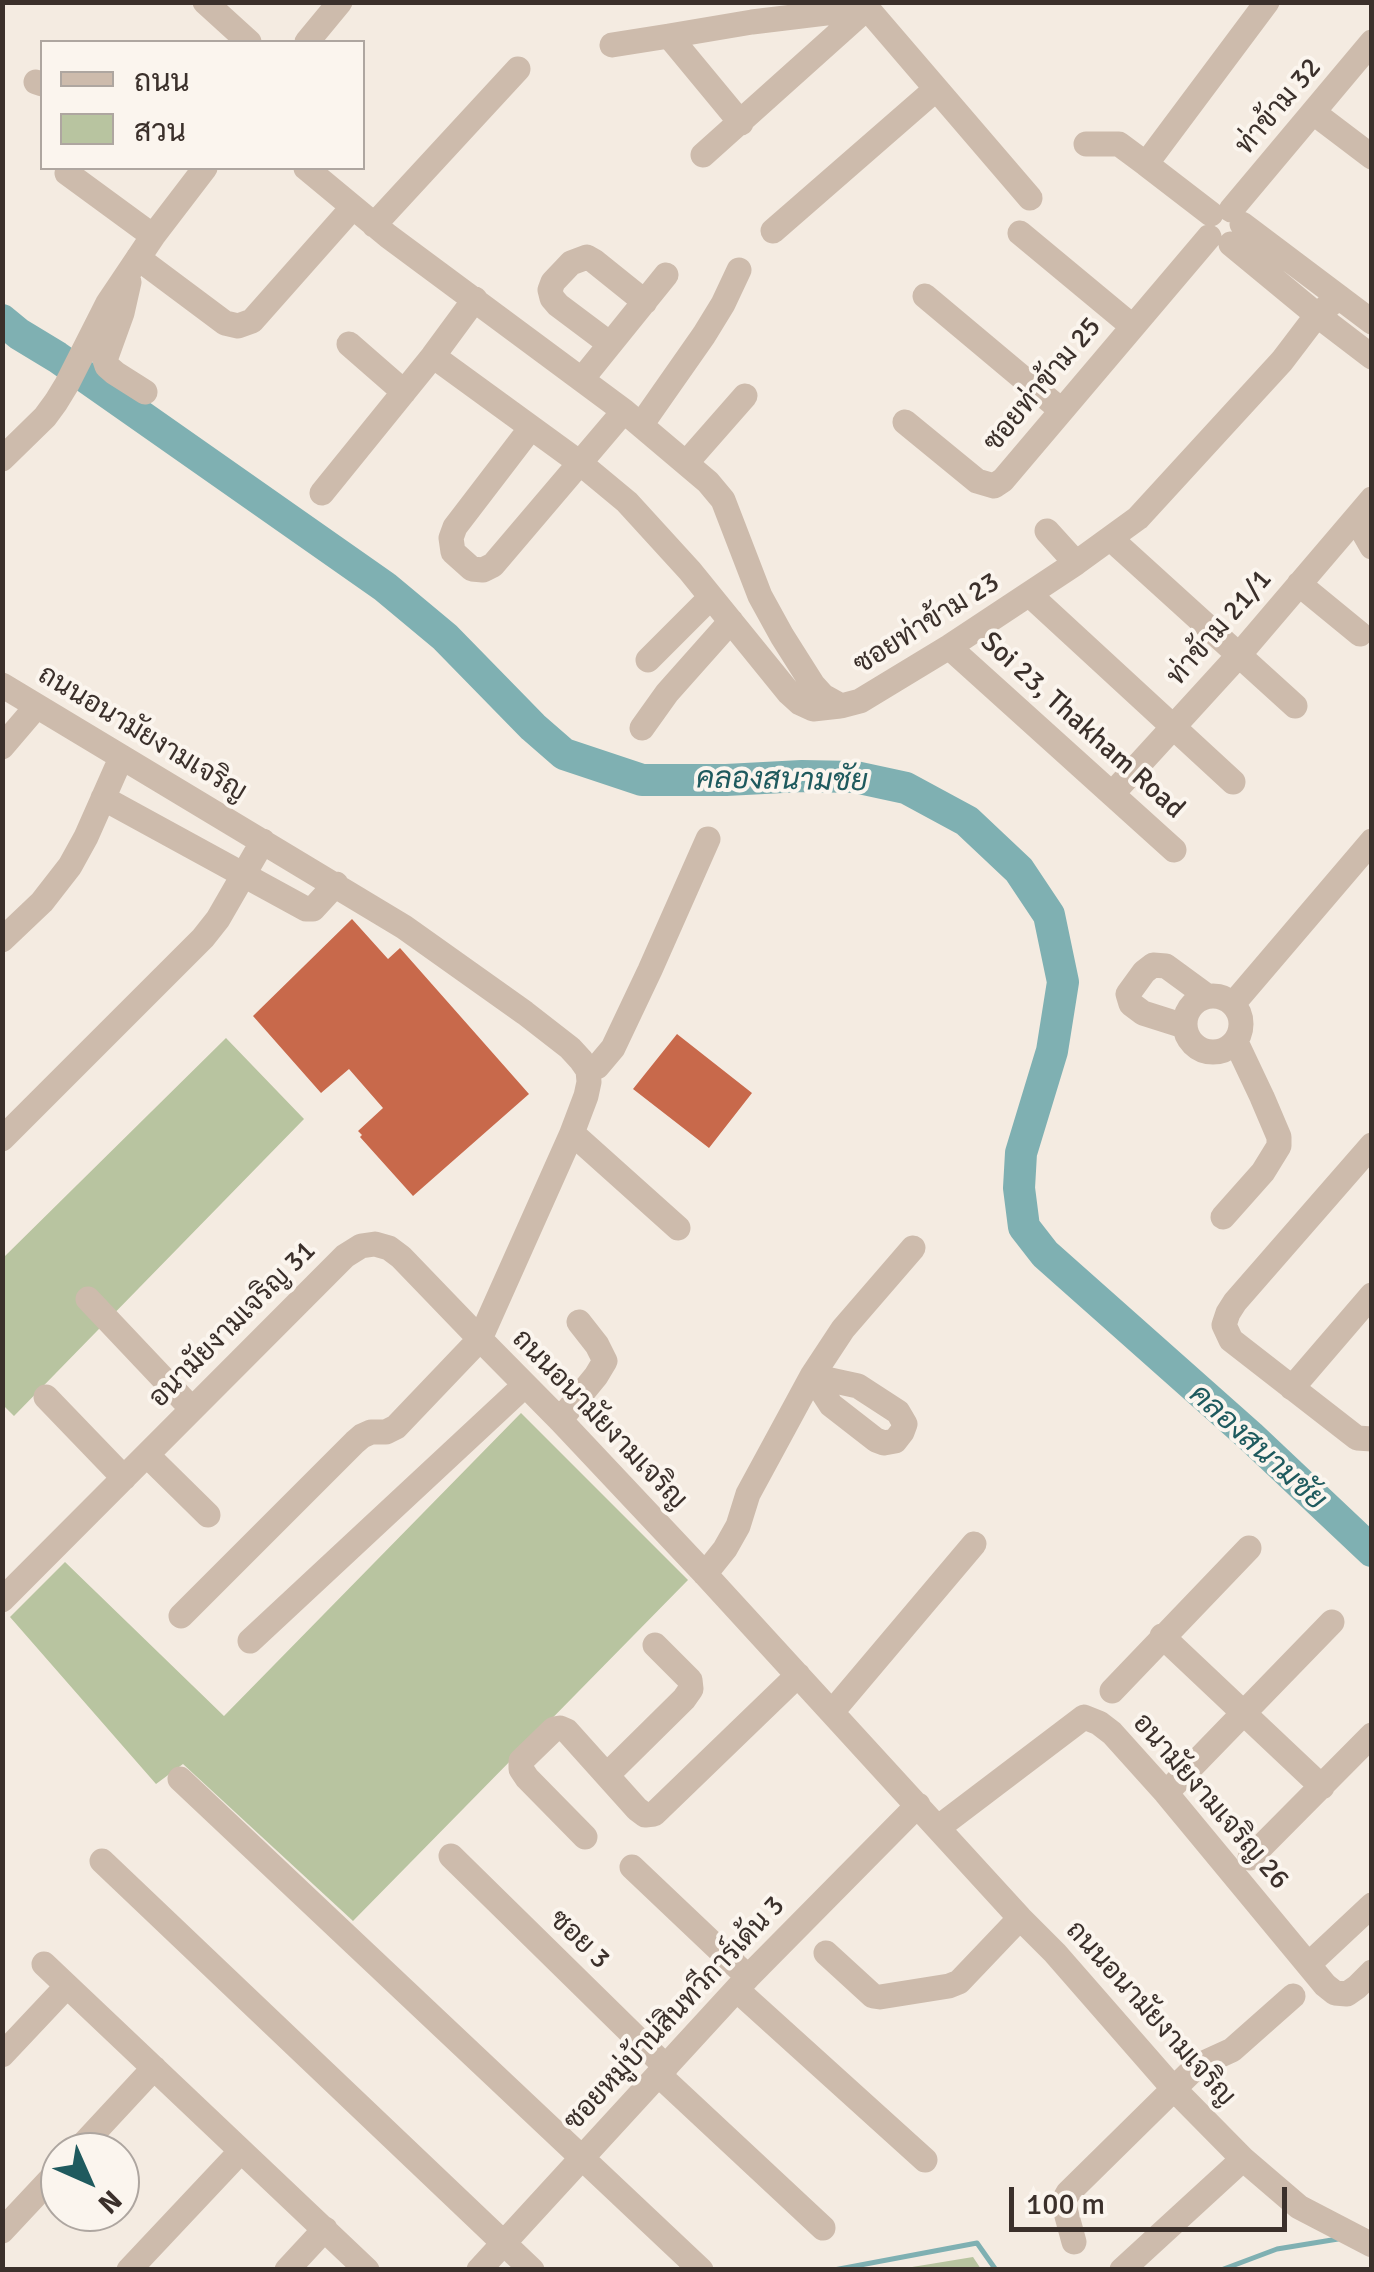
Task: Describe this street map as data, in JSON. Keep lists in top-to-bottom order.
{
  "streets": {
    "street": [
      "ท่าข้าม 32",
      "ซอยท่าข้าม 25",
      "ซอยท่าข้าม 23",
      "ท่าข้าม 21/1",
      "Soi 23, Thakham Road",
      "ถนนอนามัยงามเจริญ",
      "อนามัยงามเจริญ 31",
      "อนามัยงามเจริญ 26",
      "ซอย 3",
      "ซอยหมู่บ้าน่สินทวีการ์เด้น 3"
    ]
  },
  "crossings": [
    ["ท่าข้าม 32", "ซอยท่าข้าม 25"],
    ["ซอยท่าข้าม 23", "Soi 23, Thakham Road"],
    ["ท่าข้าม 21/1", "Soi 23, Thakham Road"],
    ["ถนนอนามัยงามเจริญ", "อนามัยงามเจริญ 31"],
    ["ถนนอนามัยงามเจริญ", "อนามัยงามเจริญ 26"],
    ["ถนนอนามัยงามเจริญ", "ซอยหมู่บ้าน่สินทวีการ์เด้น 3"],
    ["ซอย 3", "ซอยหมู่บ้าน่สินทวีการ์เด้น 3"]
  ],
  "water": ["คลองสนามชัย"],
  "legend": ["ถนน", "สวน"],
  "scale_bar": "100 m",
  "north": "bottom right"
}
